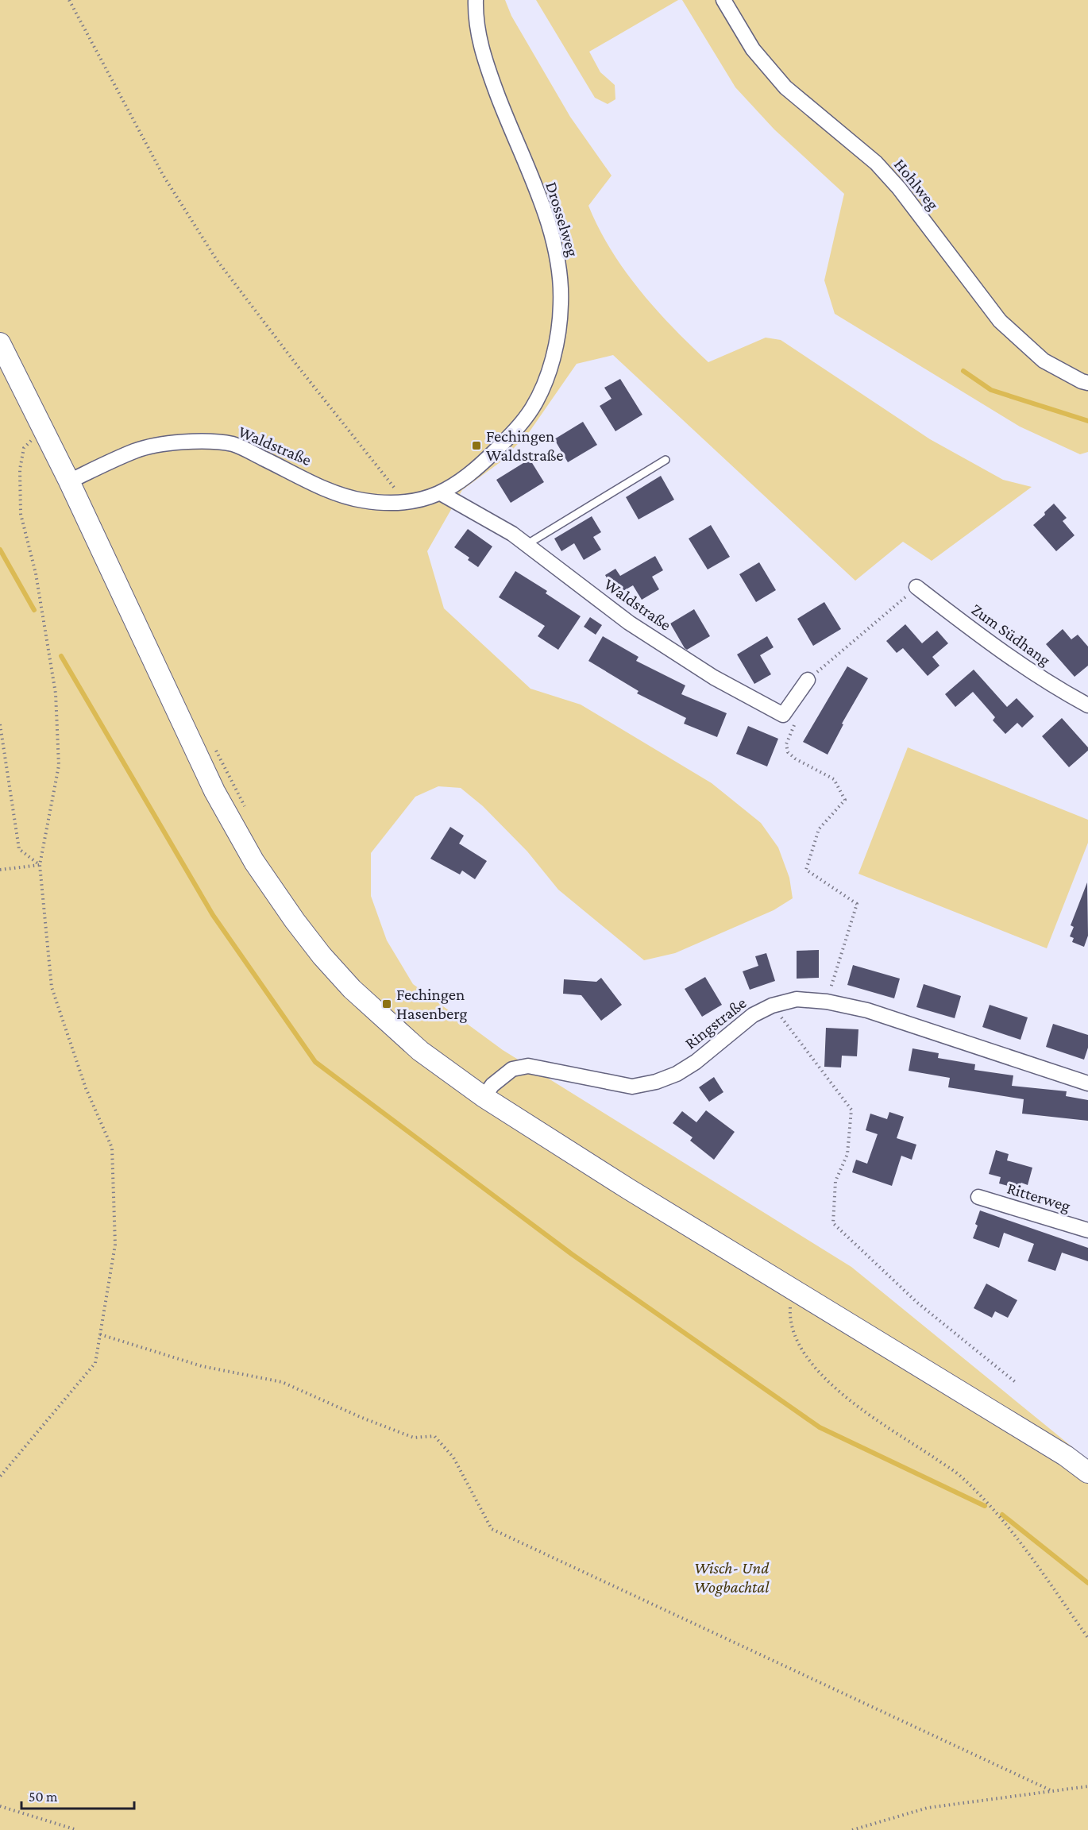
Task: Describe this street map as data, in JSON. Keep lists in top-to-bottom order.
{
  "streets": {
    "street": [
      "Hohlweg",
      "Drosselweg",
      "Waldstraße",
      "Zum Südhang",
      "Ringstraße",
      "Ritterweg"
    ]
  },
  "crossings": [
    ["Drosselweg", "Waldstraße"]
  ],
  "parks": ["Wisch- Und Wogbachtal"],
  "places": {
    "transit": ["Fechingen Waldstraße", "Fechingen Hasenberg"]
  },
  "scale_bar": "50 m"
}
